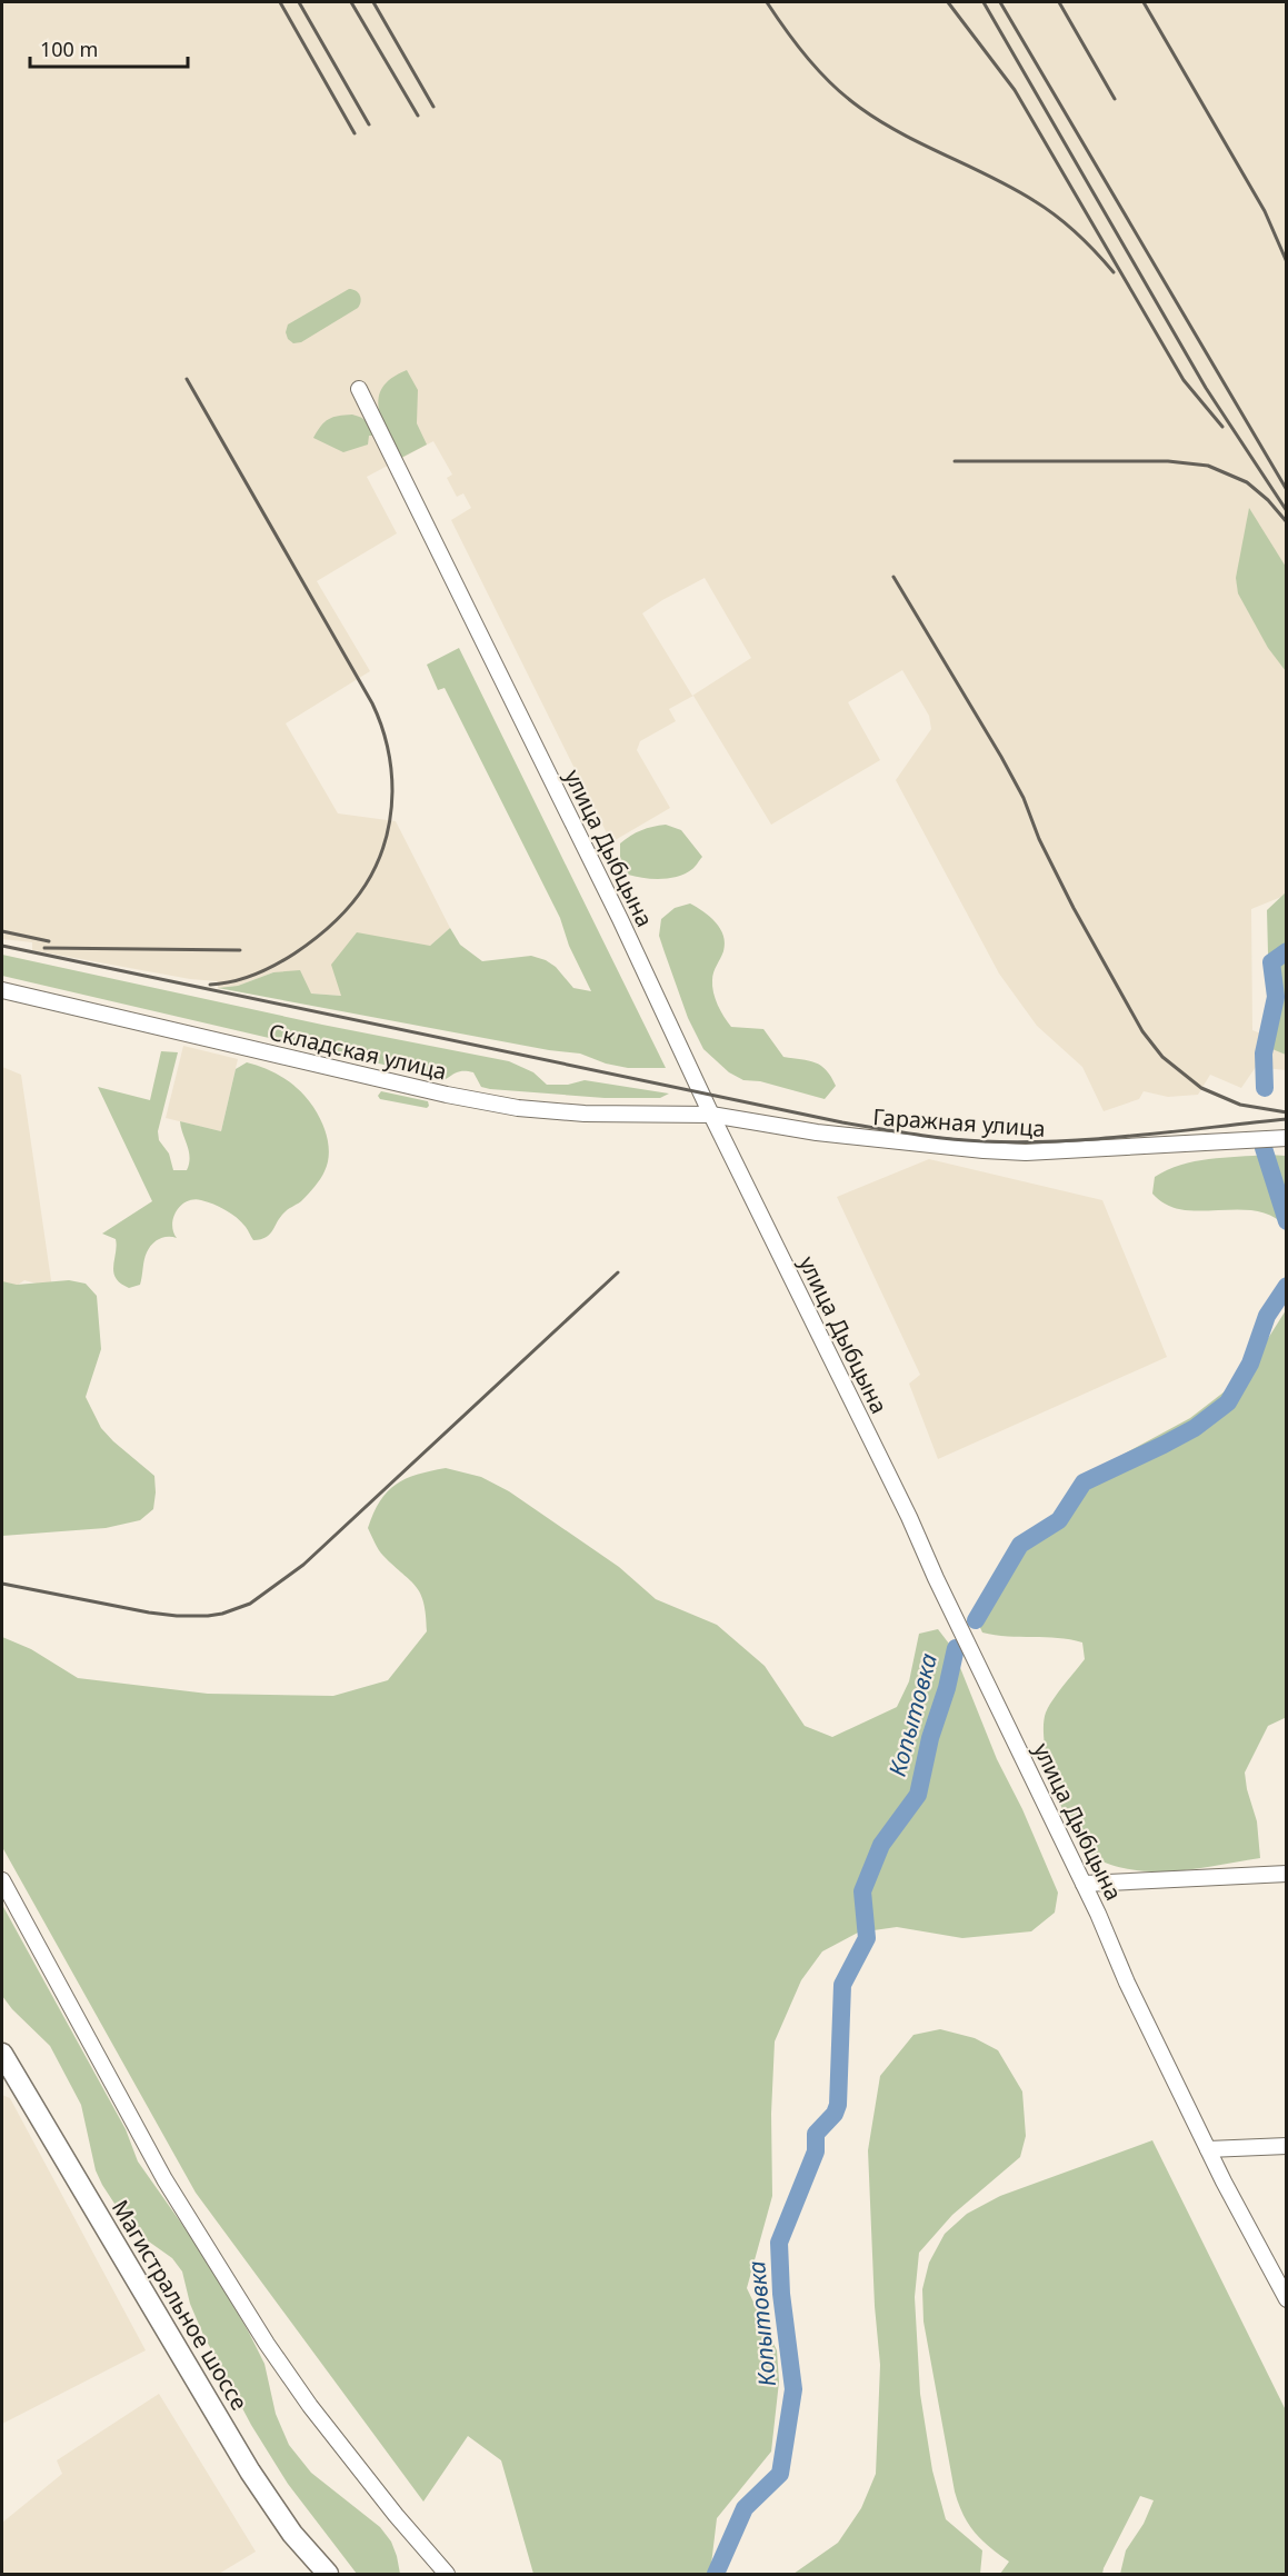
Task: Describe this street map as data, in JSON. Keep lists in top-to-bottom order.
{
  "streets": {
    "main road": ["Магистральное шоссе"],
    "street": ["улица Дыбцына", "Складская улица", "Гаражная улица"]
  },
  "crossings": [
    ["улица Дыбцына", "Складская улица"],
    ["улица Дыбцына", "Гаражная улица"],
    ["Складская улица", "Гаражная улица"]
  ],
  "water": ["Копытовка"],
  "scale_bar": "100 m"
}
